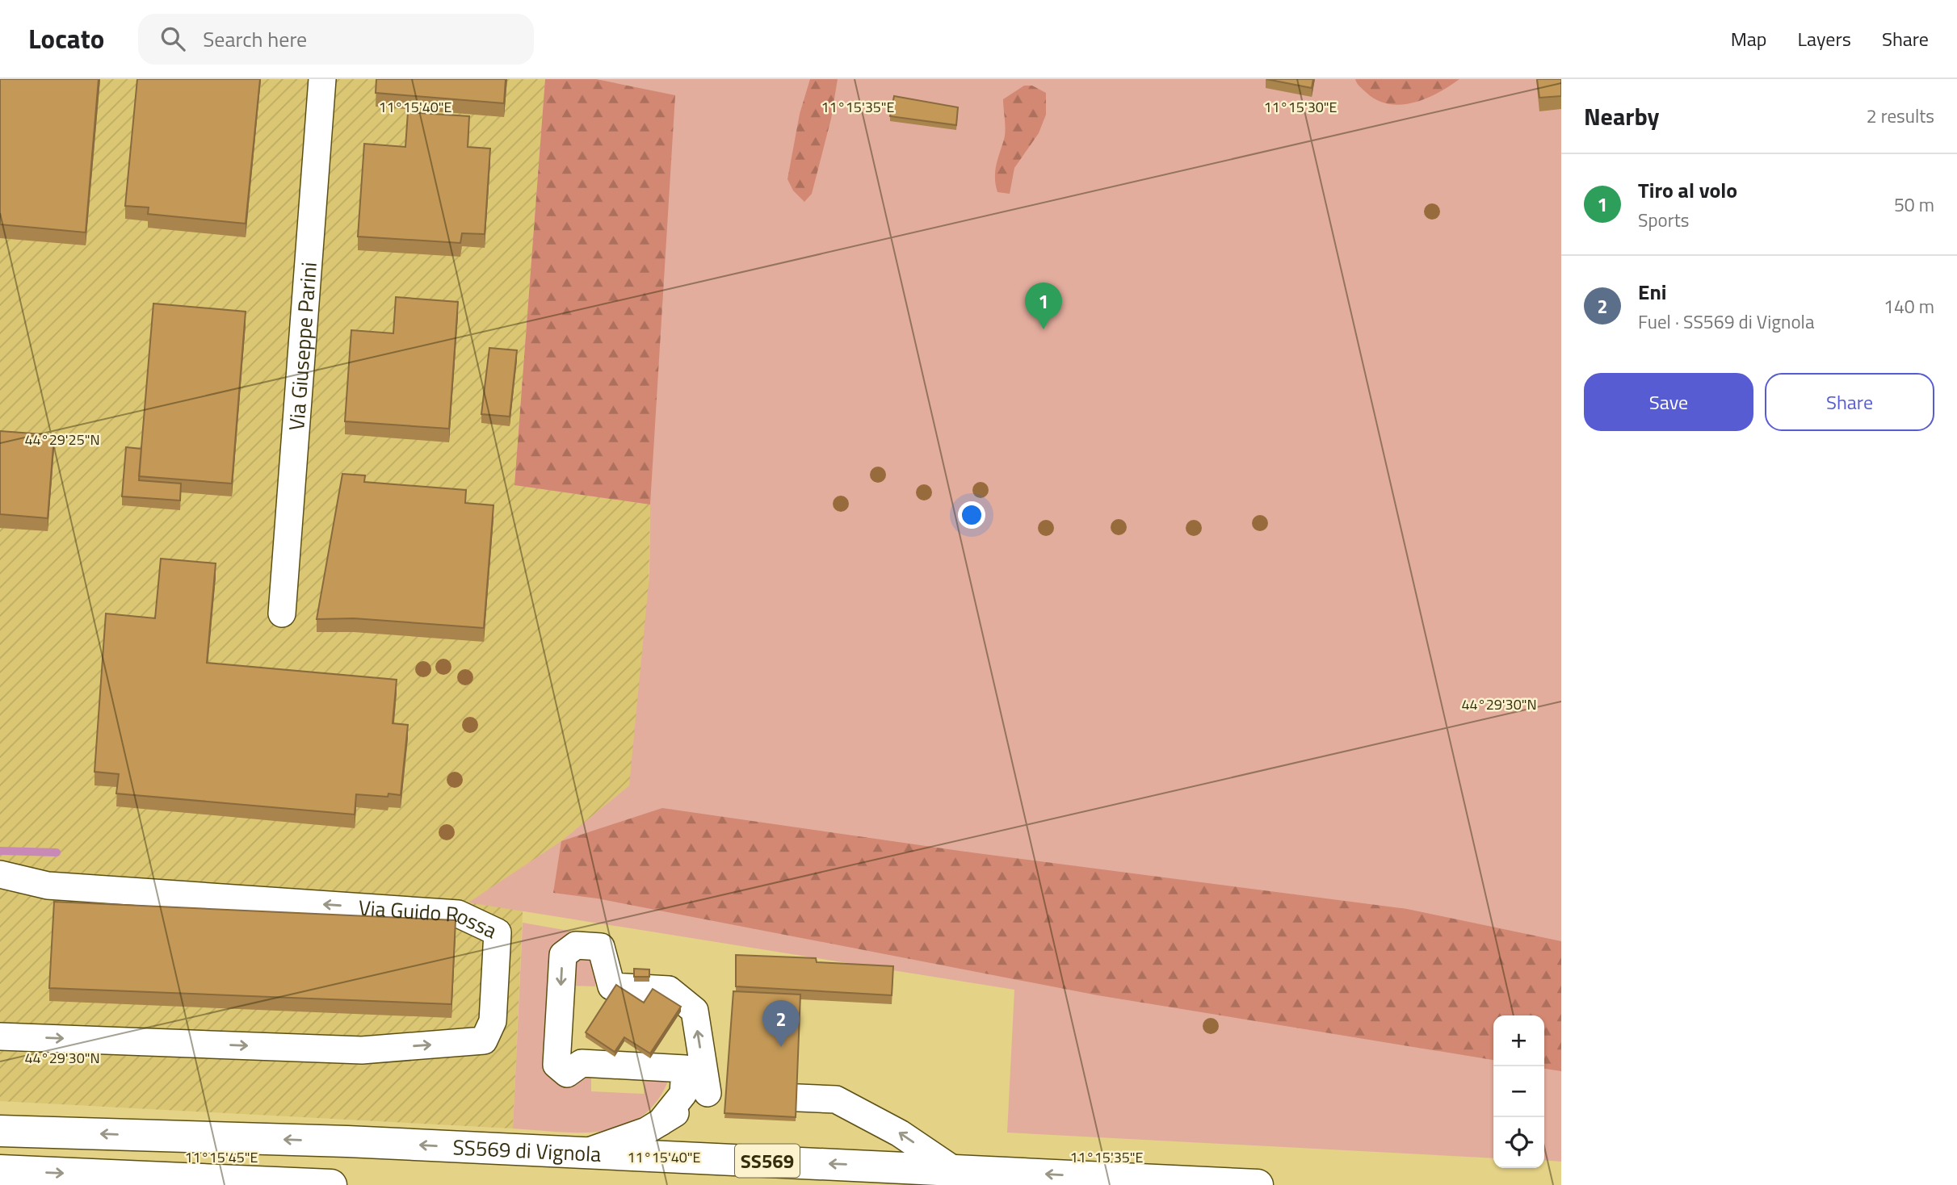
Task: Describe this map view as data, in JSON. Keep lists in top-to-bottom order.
{
  "streets": {
    "highway": ["SS569 di Vignola", "SS569"],
    "street": ["Via Giuseppe Parini", "Via Guido Rossa"]
  },
  "one_way": ["SS569 di Vignola"],
  "page": {
    "header": "Locato",
    "search": "Search here",
    "nav": ["Map", "Layers", "Share"],
    "heading": ["Nearby", "2 results"],
    "list": [
      {
        "mark": "1",
        "name": "Tiro al volo",
        "note": "Sports",
        "value": "50 m"
      },
      {
        "mark": "2",
        "name": "Eni",
        "note": "Fuel · SS569 di Vignola",
        "value": "140 m"
      }
    ],
    "pins": ["1", "2"],
    "buttons": ["Save", "Share"],
    "map_buttons": ["+", "−"]
  },
  "coordinates": [
    "11°15'40\"E",
    "11°15'35\"E",
    "11°15'30\"E",
    "44°29'25\"N",
    "44°29'30\"N",
    "11°15'45\"E"
  ]
}
